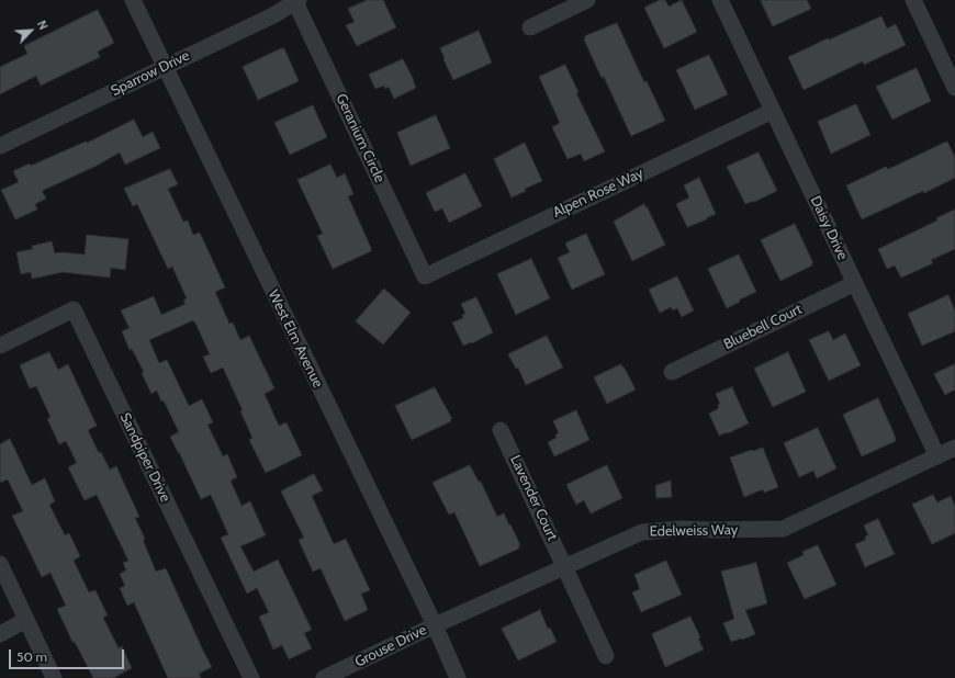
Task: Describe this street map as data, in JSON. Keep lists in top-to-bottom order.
{
  "streets": {
    "street": [
      "Sparrow Drive",
      "Geranium Circle",
      "Alpen Rose Way",
      "Daisy Drive",
      "Bluebell Court",
      "West Elm Avenue",
      "Sandpiper Drive",
      "Lavender Court",
      "Edelweiss Way",
      "Grouse Drive"
    ]
  },
  "crossings": [
    ["Sparrow Drive", "Geranium Circle"],
    ["Sparrow Drive", "West Elm Avenue"],
    ["Geranium Circle", "Alpen Rose Way"],
    ["Alpen Rose Way", "Daisy Drive"],
    ["Daisy Drive", "Bluebell Court"],
    ["Daisy Drive", "Edelweiss Way"],
    ["West Elm Avenue", "Edelweiss Way"],
    ["West Elm Avenue", "Grouse Drive"],
    ["Lavender Court", "Edelweiss Way"],
    ["Edelweiss Way", "Grouse Drive"]
  ],
  "scale_bar": "50 m",
  "north": "top right"
}
